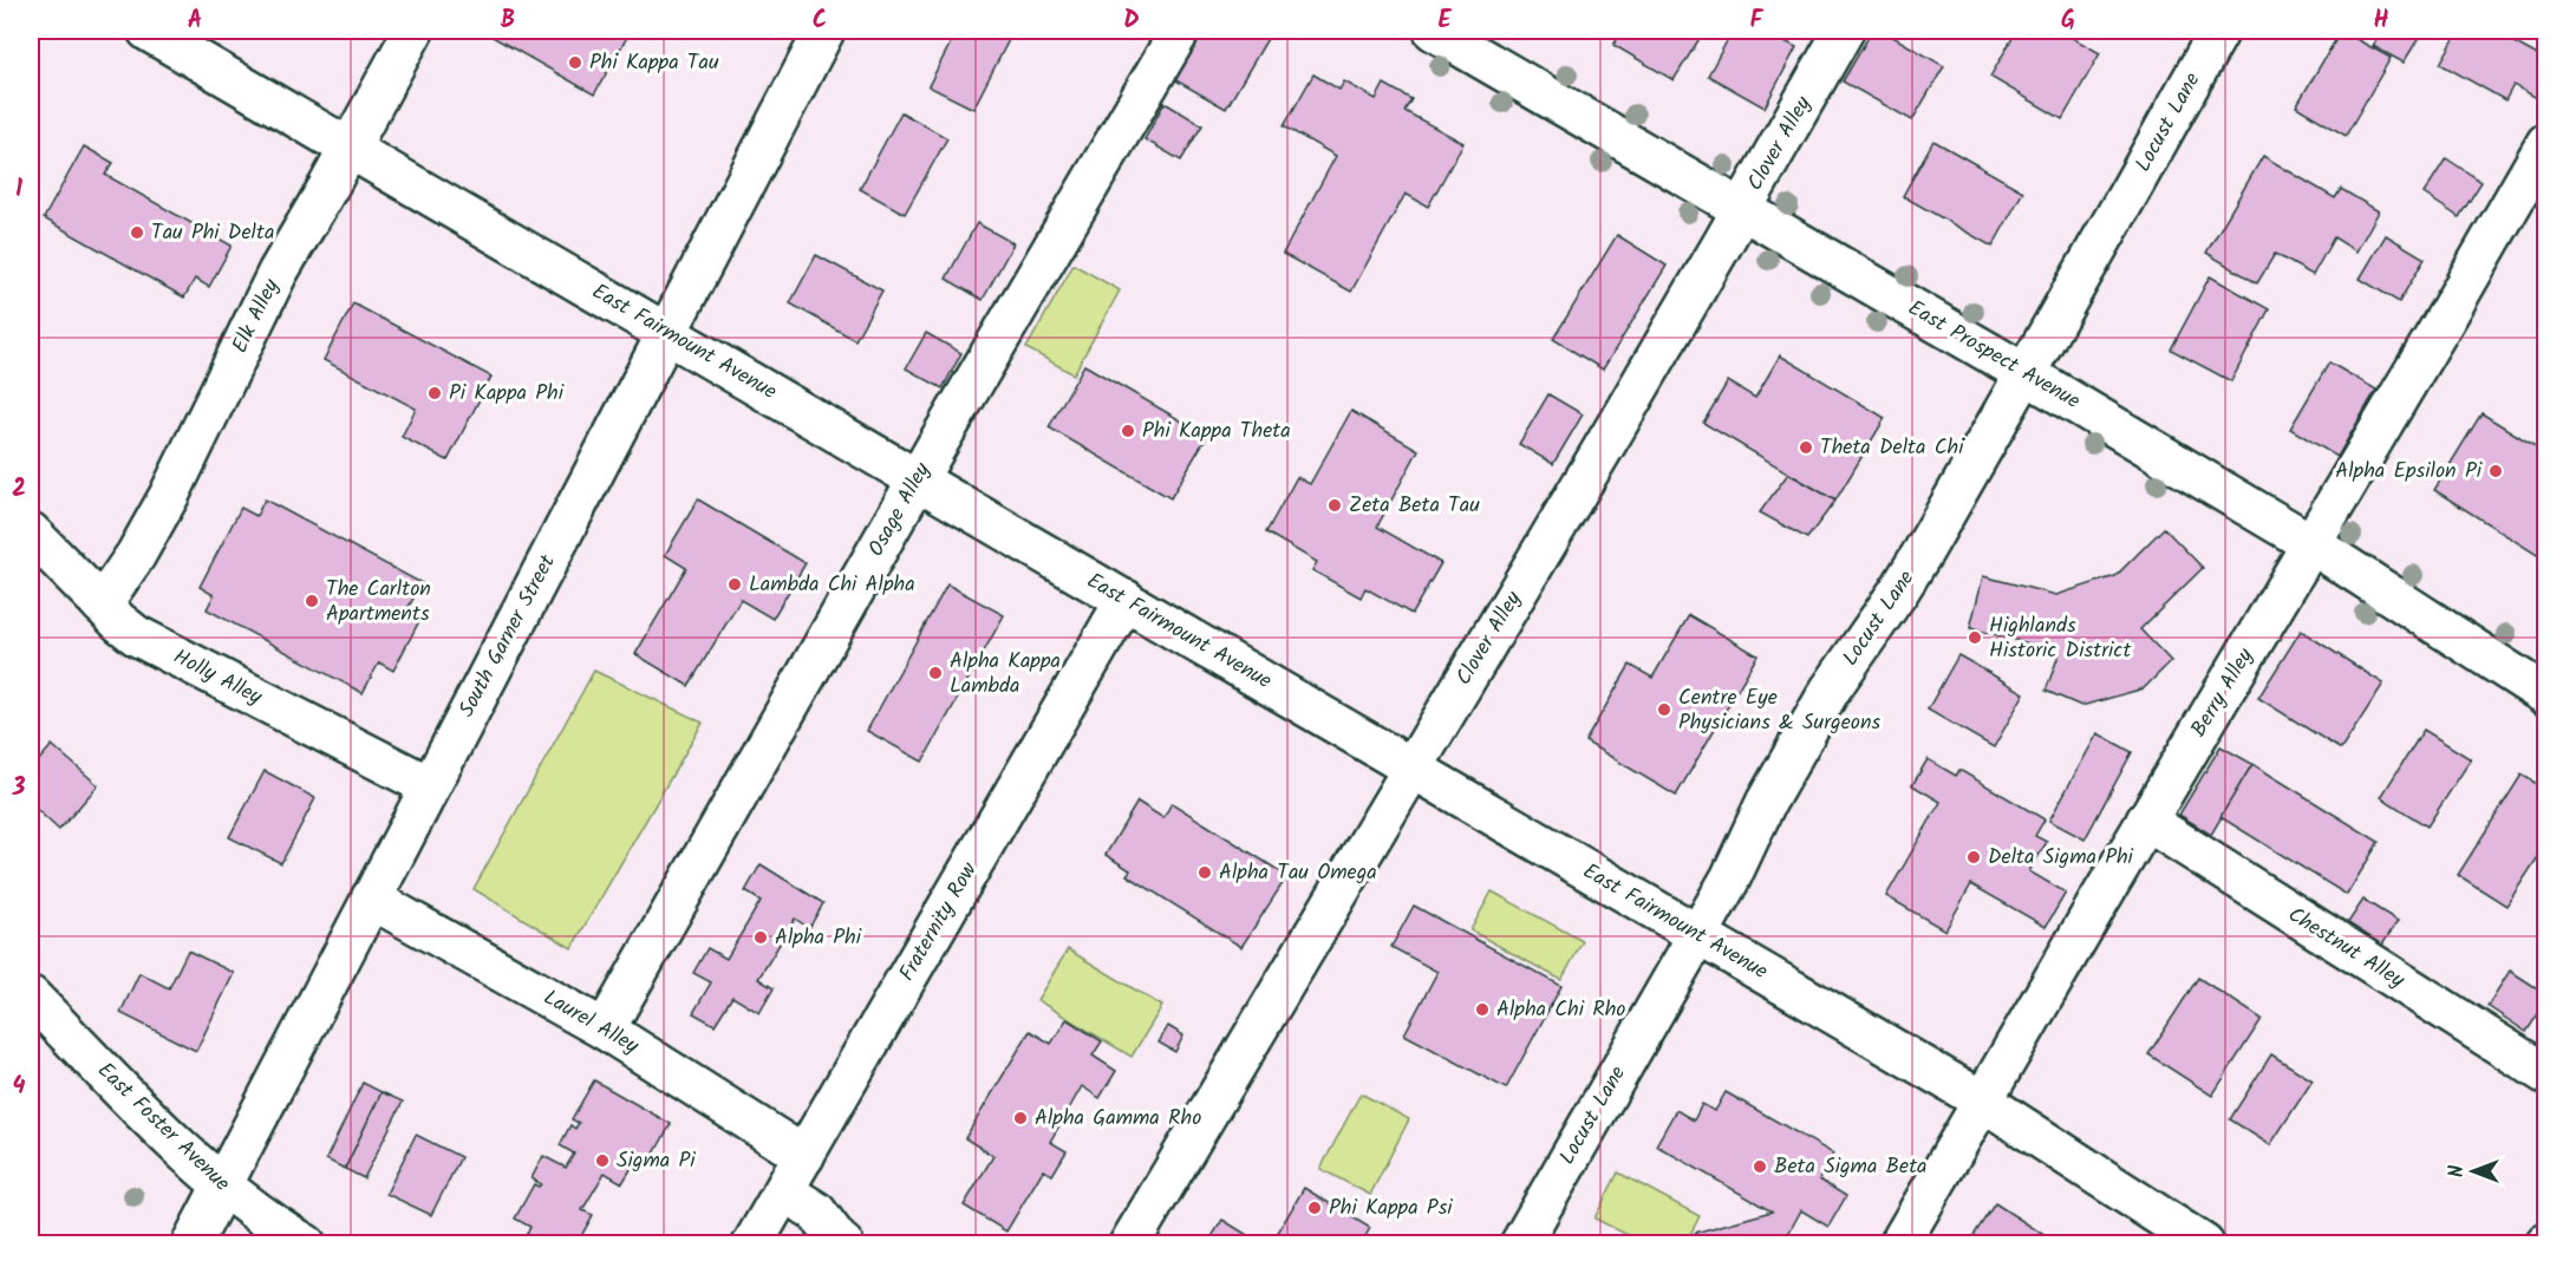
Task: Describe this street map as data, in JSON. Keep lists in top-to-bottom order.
{
  "streets": {
    "street": [
      "Locust Lane",
      "Clover Alley",
      "Elk Alley",
      "East Fairmount Avenue",
      "East Prospect Avenue",
      "Osage Alley",
      "South Garner Street",
      "Holly Alley",
      "Berry Alley",
      "Fraternity Row",
      "Chestnut Alley",
      "Laurel Alley",
      "East Foster Avenue"
    ]
  },
  "crossings": [
    ["Locust Lane", "East Fairmount Avenue"],
    ["Locust Lane", "East Prospect Avenue"],
    ["Clover Alley", "East Fairmount Avenue"],
    ["Clover Alley", "East Prospect Avenue"],
    ["Elk Alley", "East Fairmount Avenue"],
    ["Elk Alley", "Holly Alley"],
    ["East Fairmount Avenue", "Osage Alley"],
    ["East Fairmount Avenue", "South Garner Street"],
    ["East Fairmount Avenue", "Berry Alley"],
    ["East Fairmount Avenue", "Fraternity Row"],
    ["East Prospect Avenue", "Berry Alley"],
    ["Osage Alley", "Laurel Alley"],
    ["South Garner Street", "Holly Alley"],
    ["South Garner Street", "Laurel Alley"],
    ["South Garner Street", "East Foster Avenue"],
    ["Berry Alley", "Chestnut Alley"],
    ["Fraternity Row", "Laurel Alley"]
  ],
  "places": [
    "Phi Kappa Tau",
    "Tau Phi Delta",
    "Pi Kappa Phi",
    "Phi Kappa Theta",
    "Theta Delta Chi",
    "Alpha Epsilon Pi",
    "Zeta Beta Tau",
    "Lambda Chi Alpha",
    "The Carlton Apartments",
    "Highlands Historic District",
    "Alpha Kappa Lambda",
    "Centre Eye Physicians & Surgeons",
    "Delta Sigma Phi",
    "Alpha Tau Omega",
    "Alpha Phi",
    "Alpha Chi Rho",
    "Alpha Gamma Rho",
    "Sigma Pi",
    "Beta Sigma Beta",
    "Phi Kappa Psi"
  ],
  "north": "left",
  "grid": {
    "columns": [
      "A",
      "B",
      "C",
      "D",
      "E",
      "F",
      "G",
      "H"
    ],
    "rows": [
      "1",
      "2",
      "3",
      "4"
    ]
  }
}
